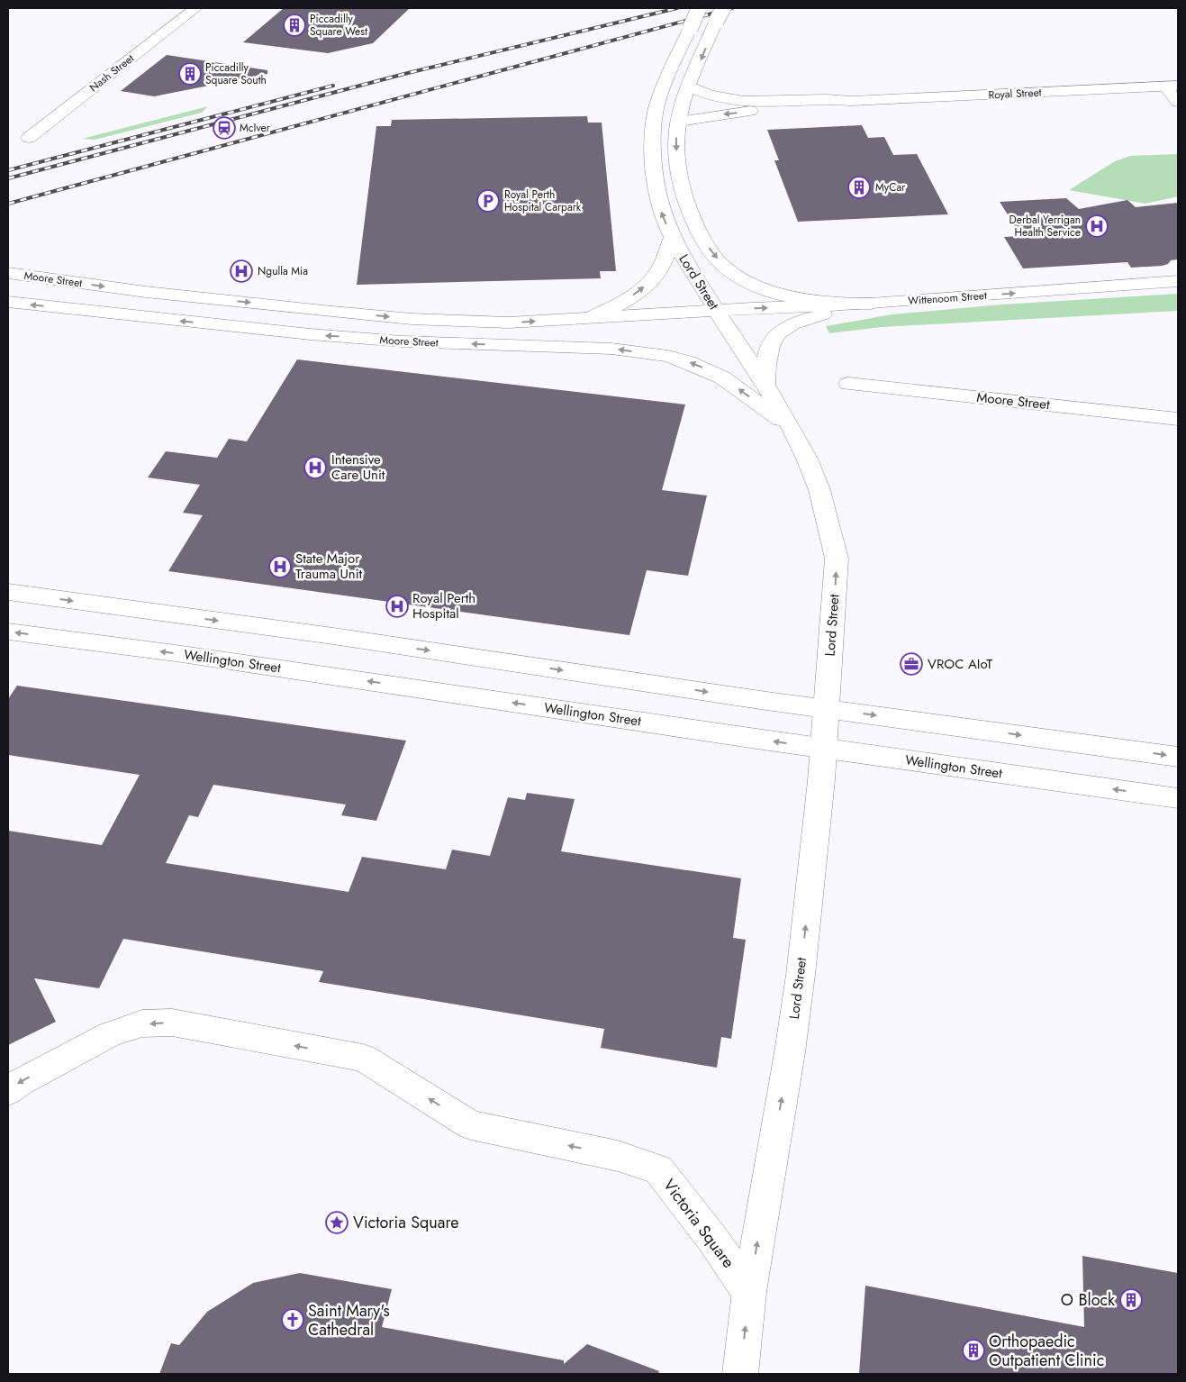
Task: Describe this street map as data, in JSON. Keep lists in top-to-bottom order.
{
  "streets": {
    "main road": [
      "Nash Street",
      "Royal Street",
      "Moore Street",
      "Lord Street",
      "Wittenoom Street",
      "Wellington Street",
      "Victoria Square"
    ]
  },
  "crossings": [
    ["Royal Street", "Lord Street"],
    ["Moore Street", "Lord Street"],
    ["Moore Street", "Wittenoom Street"],
    ["Lord Street", "Wittenoom Street"],
    ["Lord Street", "Wellington Street"],
    ["Lord Street", "Victoria Square"]
  ],
  "one_way": ["Wittenoom Street", "Victoria Square"],
  "places": {
    "building": [
      "Piccadilly Square West",
      "Piccadilly Square South",
      "MyCar",
      "O Block",
      "Orthopaedic Outpatient Clinic"
    ],
    "station": ["McIver"],
    "parking": ["Royal Perth Hospital Carpark"],
    "hospital": [
      "Derbal Yerrigan Health Service",
      "Ngulla Mia",
      "Intensive Care Unit",
      "State Major Trauma Unit",
      "Royal Perth Hospital"
    ],
    "office": ["VROC AIoT"],
    "place": ["Victoria Square"],
    "church": ["Saint Mary's Cathedral"]
  }
}
